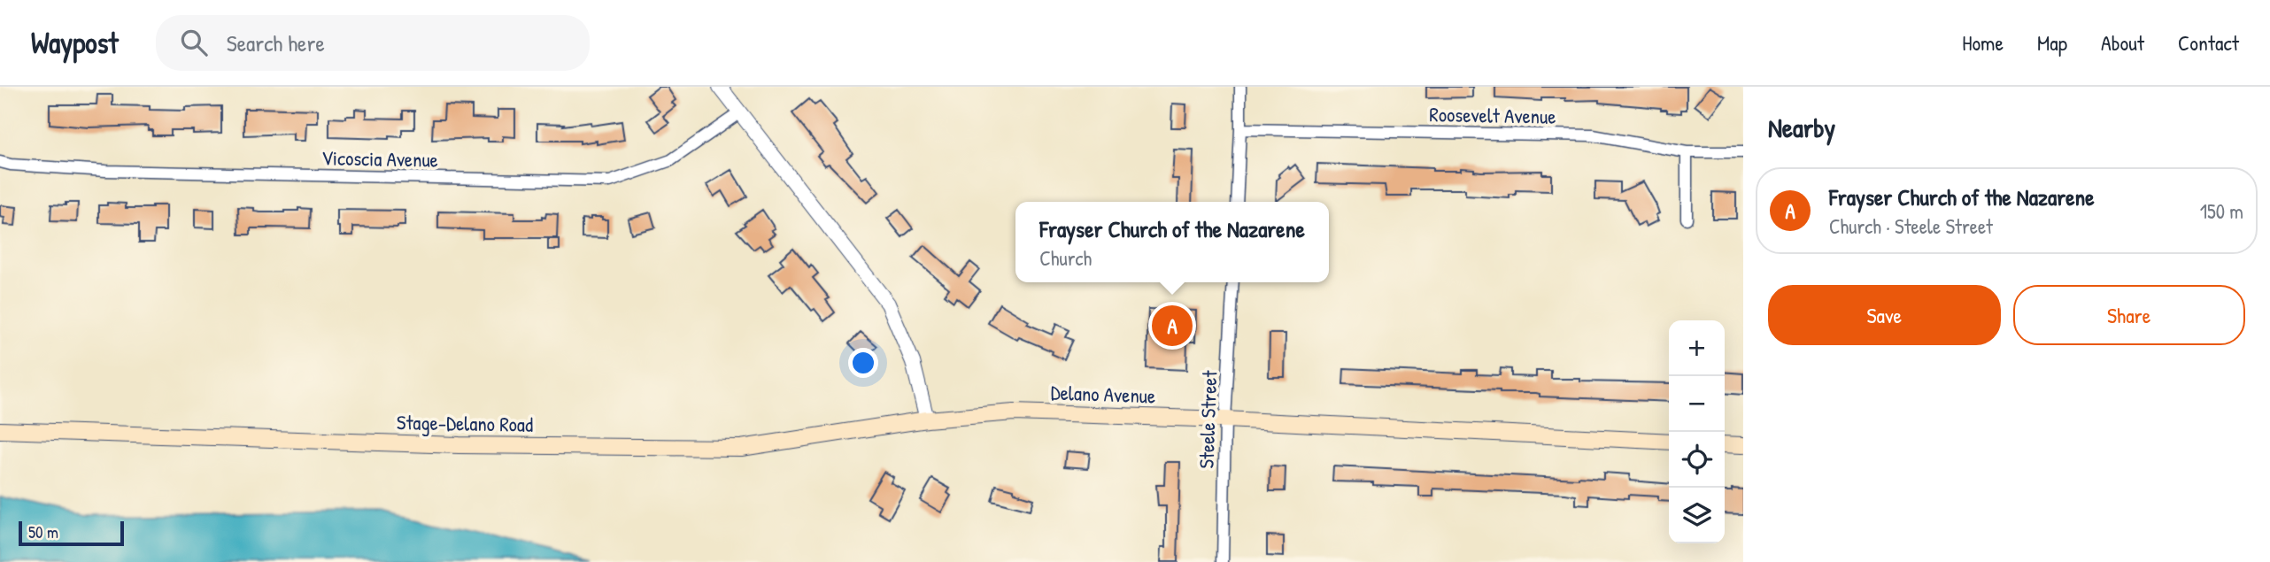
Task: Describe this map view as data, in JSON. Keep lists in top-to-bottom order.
{
  "streets": {
    "main road": ["Delano Avenue", "Stage-Delano Road"],
    "street": ["Roosevelt Avenue", "Vicoscia Avenue", "Steele Street"]
  },
  "crossings": [
    ["Delano Avenue", "Steele Street"],
    ["Delano Avenue", "Stage-Delano Road"]
  ],
  "scale_bar": "50 m",
  "page": {
    "header": "Waypost",
    "search": "Search here",
    "nav": [
      "Home",
      "Map",
      "About",
      "Contact"
    ],
    "heading": "Nearby",
    "list": [
      {
        "mark": "A",
        "name": "Frayser Church of the Nazarene",
        "note": "Church · Steele Street",
        "value": "150 m"
      }
    ],
    "popup": ["Frayser Church of the Nazarene", "Church"],
    "buttons": ["Save", "Share"],
    "pins": "A",
    "map_buttons": ["+", "−"],
    "scale": "50 m"
  }
}
